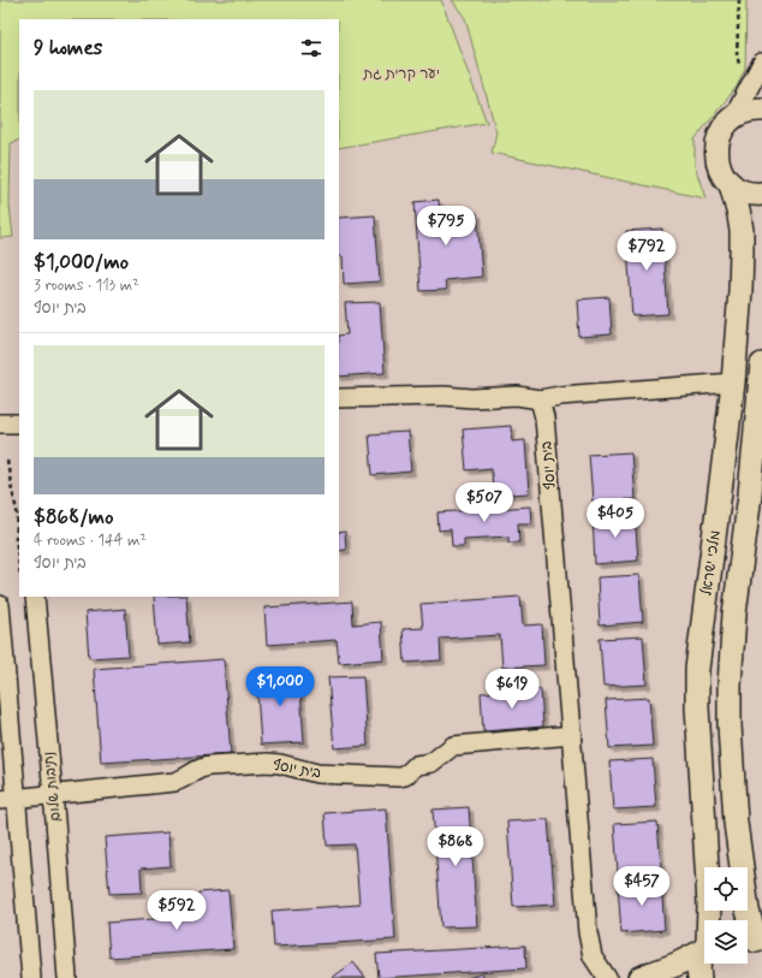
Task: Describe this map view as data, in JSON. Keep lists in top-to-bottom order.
{
  "streets": {
    "street": ["בית יוסף", "מלכי ישראל", "נתיבות שלום"]
  },
  "crossings": [
    ["בית יוסף", "נתיבות שלום"]
  ],
  "parks": ["יער קרית גת"],
  "page": {
    "heading": "9 homes",
    "list": [
      {
        "name": "$1,000/mo",
        "note": "3 rooms · 113 m² · בית יוסף"
      },
      {
        "name": "$868/mo",
        "note": "4 rooms · 144 m² · בית יוסף"
      }
    ],
    "price": [
      "$795",
      "$792",
      "$507",
      "$405",
      "$1,000",
      "$619",
      "$868",
      "$457",
      "$592"
    ]
  }
}
